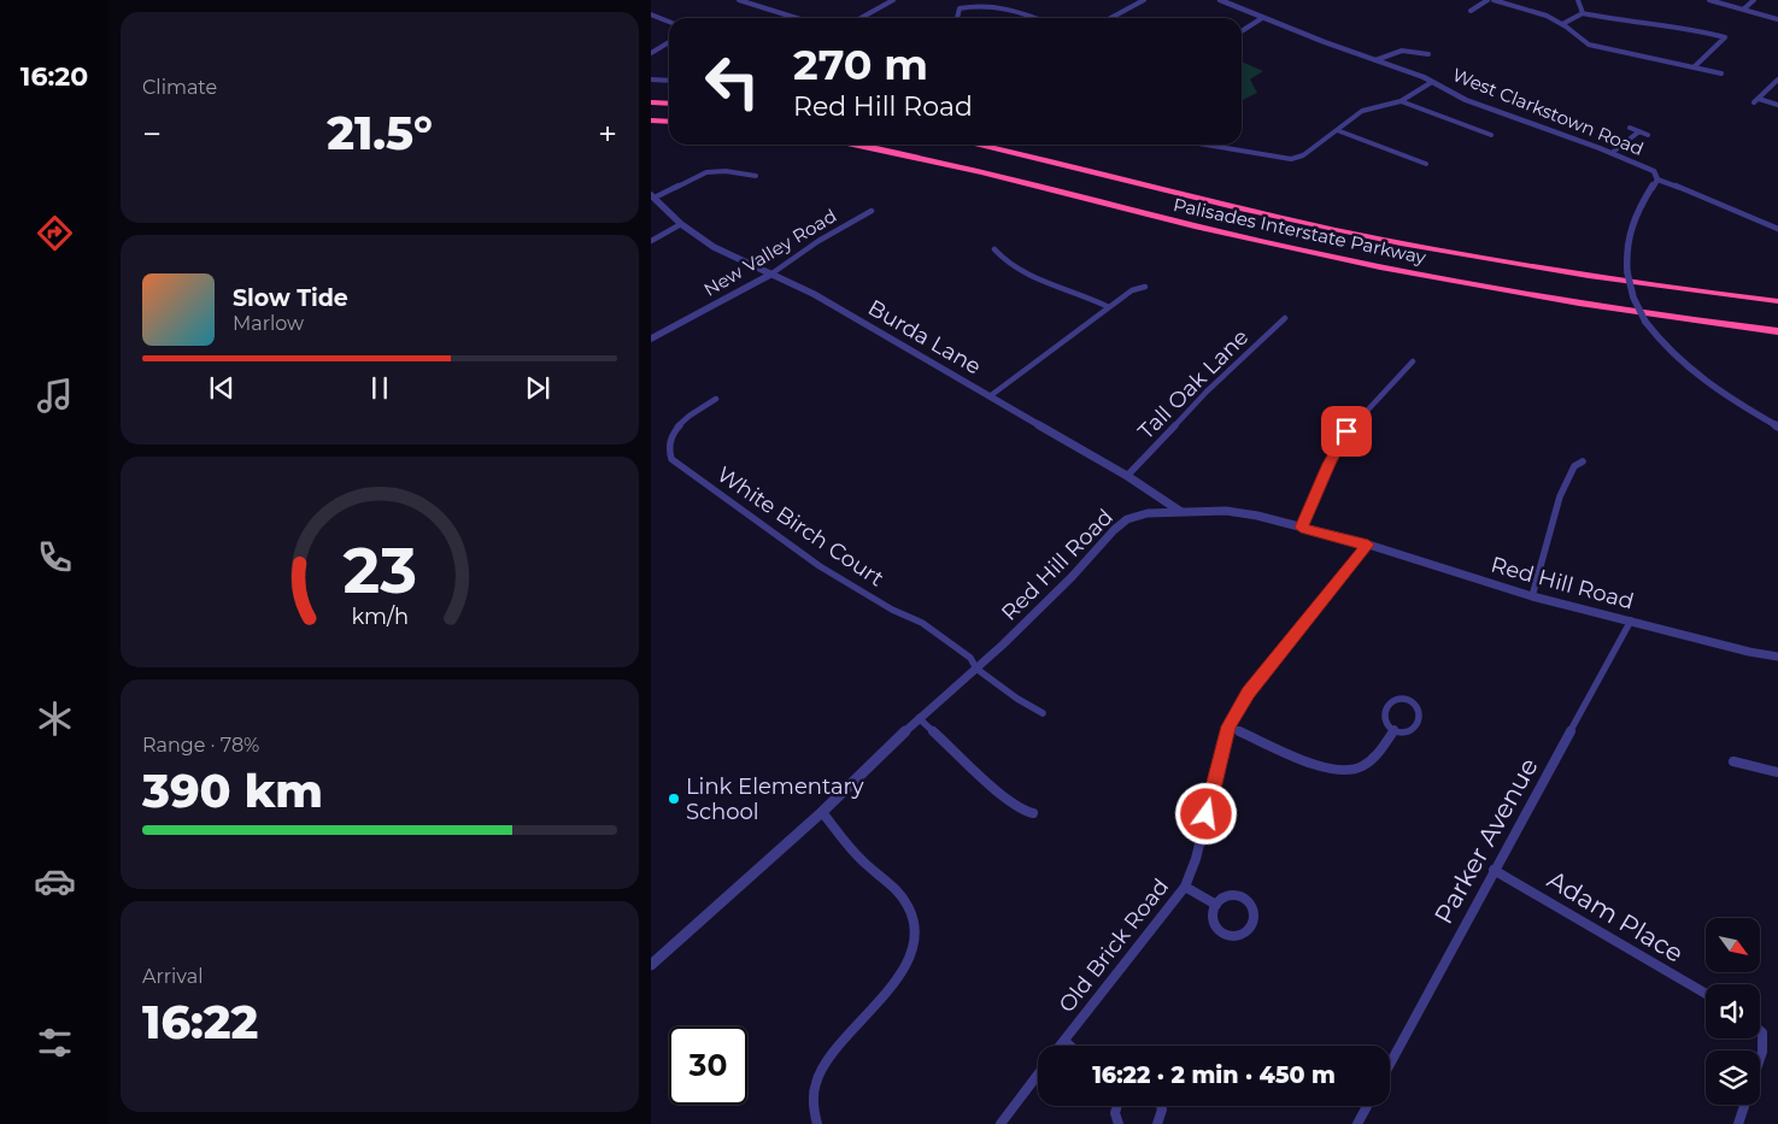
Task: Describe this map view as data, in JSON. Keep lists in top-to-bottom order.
{
  "streets": {
    "highway": ["Palisades Interstate Parkway"],
    "street": [
      "West Clarkstown Road",
      "New Valley Road",
      "Burda Lane",
      "Tall Oak Lane",
      "White Birch Court",
      "Red Hill Road",
      "Parker Avenue",
      "Adam Place",
      "Old Brick Road"
    ]
  },
  "crossings": [
    ["New Valley Road", "Burda Lane"],
    ["Burda Lane", "Tall Oak Lane"],
    ["Burda Lane", "Red Hill Road"],
    ["White Birch Court", "Red Hill Road"],
    ["Red Hill Road", "Parker Avenue"],
    ["Red Hill Road", "Old Brick Road"],
    ["Parker Avenue", "Adam Place"]
  ],
  "places": ["Link Elementary School"],
  "north": "bottom right",
  "page": {
    "tabs": "16:20",
    "tile": [
      "Climate",
      ["Range · 78%", "390 km"],
      ["Arrival", "16:22"]
    ],
    "turn": ["270 m", "Red Hill Road"],
    "heat": ["−", "21.5°", "+"],
    "song": ["Slow Tide", "Marlow"],
    "limit": "30",
    "trip": "16:22 · 2 min · 450 m",
    "gauge": ["23", "km/h"]
  }
}
